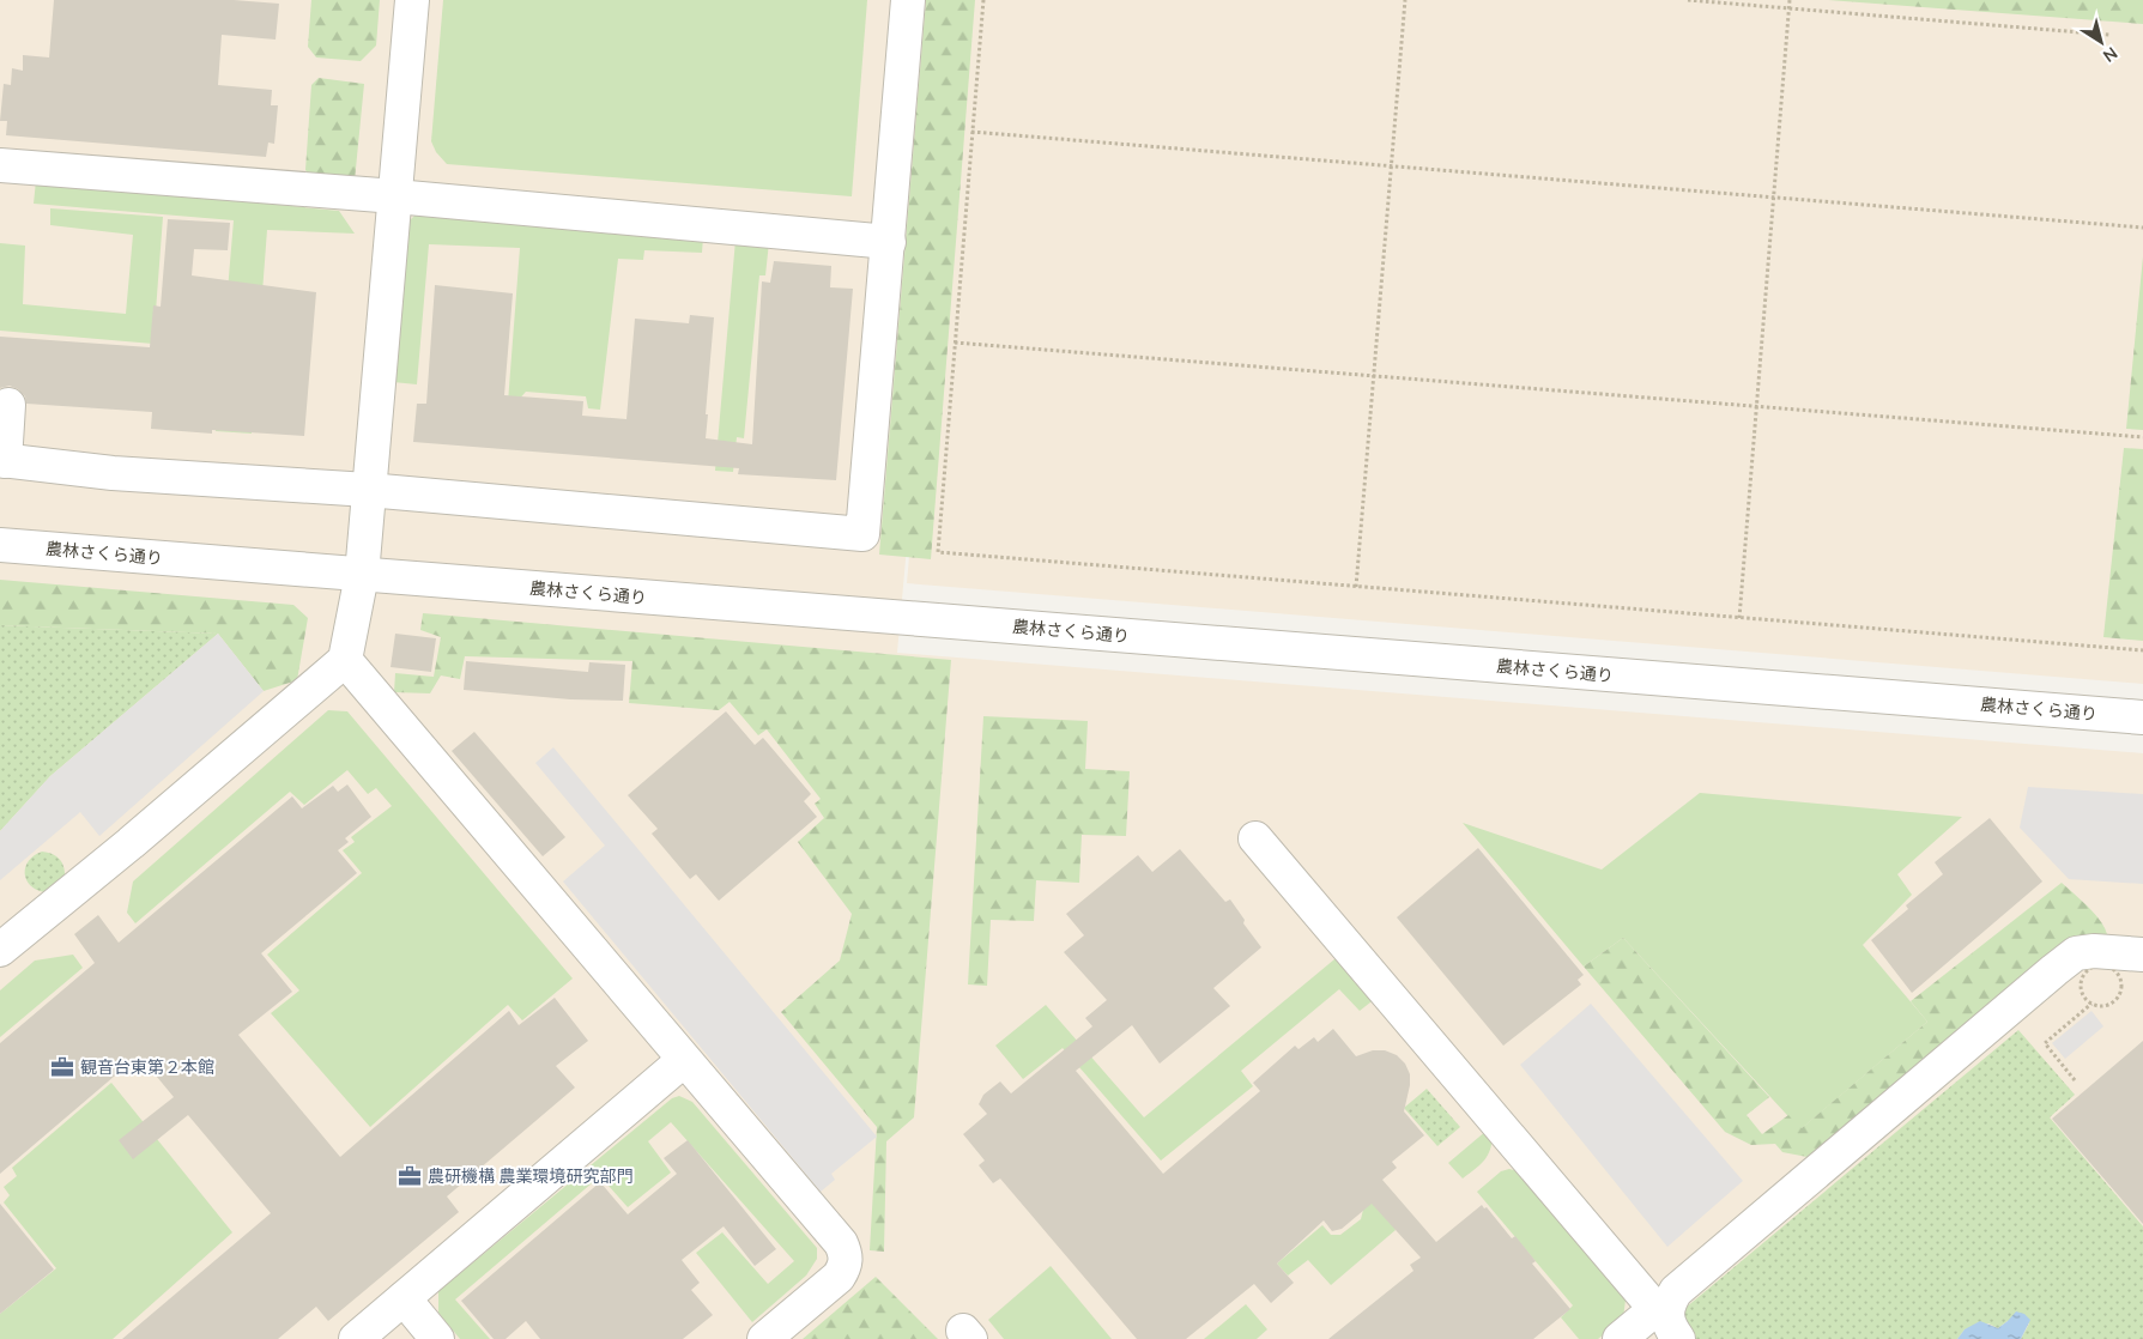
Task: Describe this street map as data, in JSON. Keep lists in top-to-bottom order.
{
  "streets": {
    "street": ["農林さくら通り"]
  },
  "places": {
    "office": ["観音台東第２本館", "農研機構 農業環境研究部門"]
  },
  "north": "bottom right"
}
